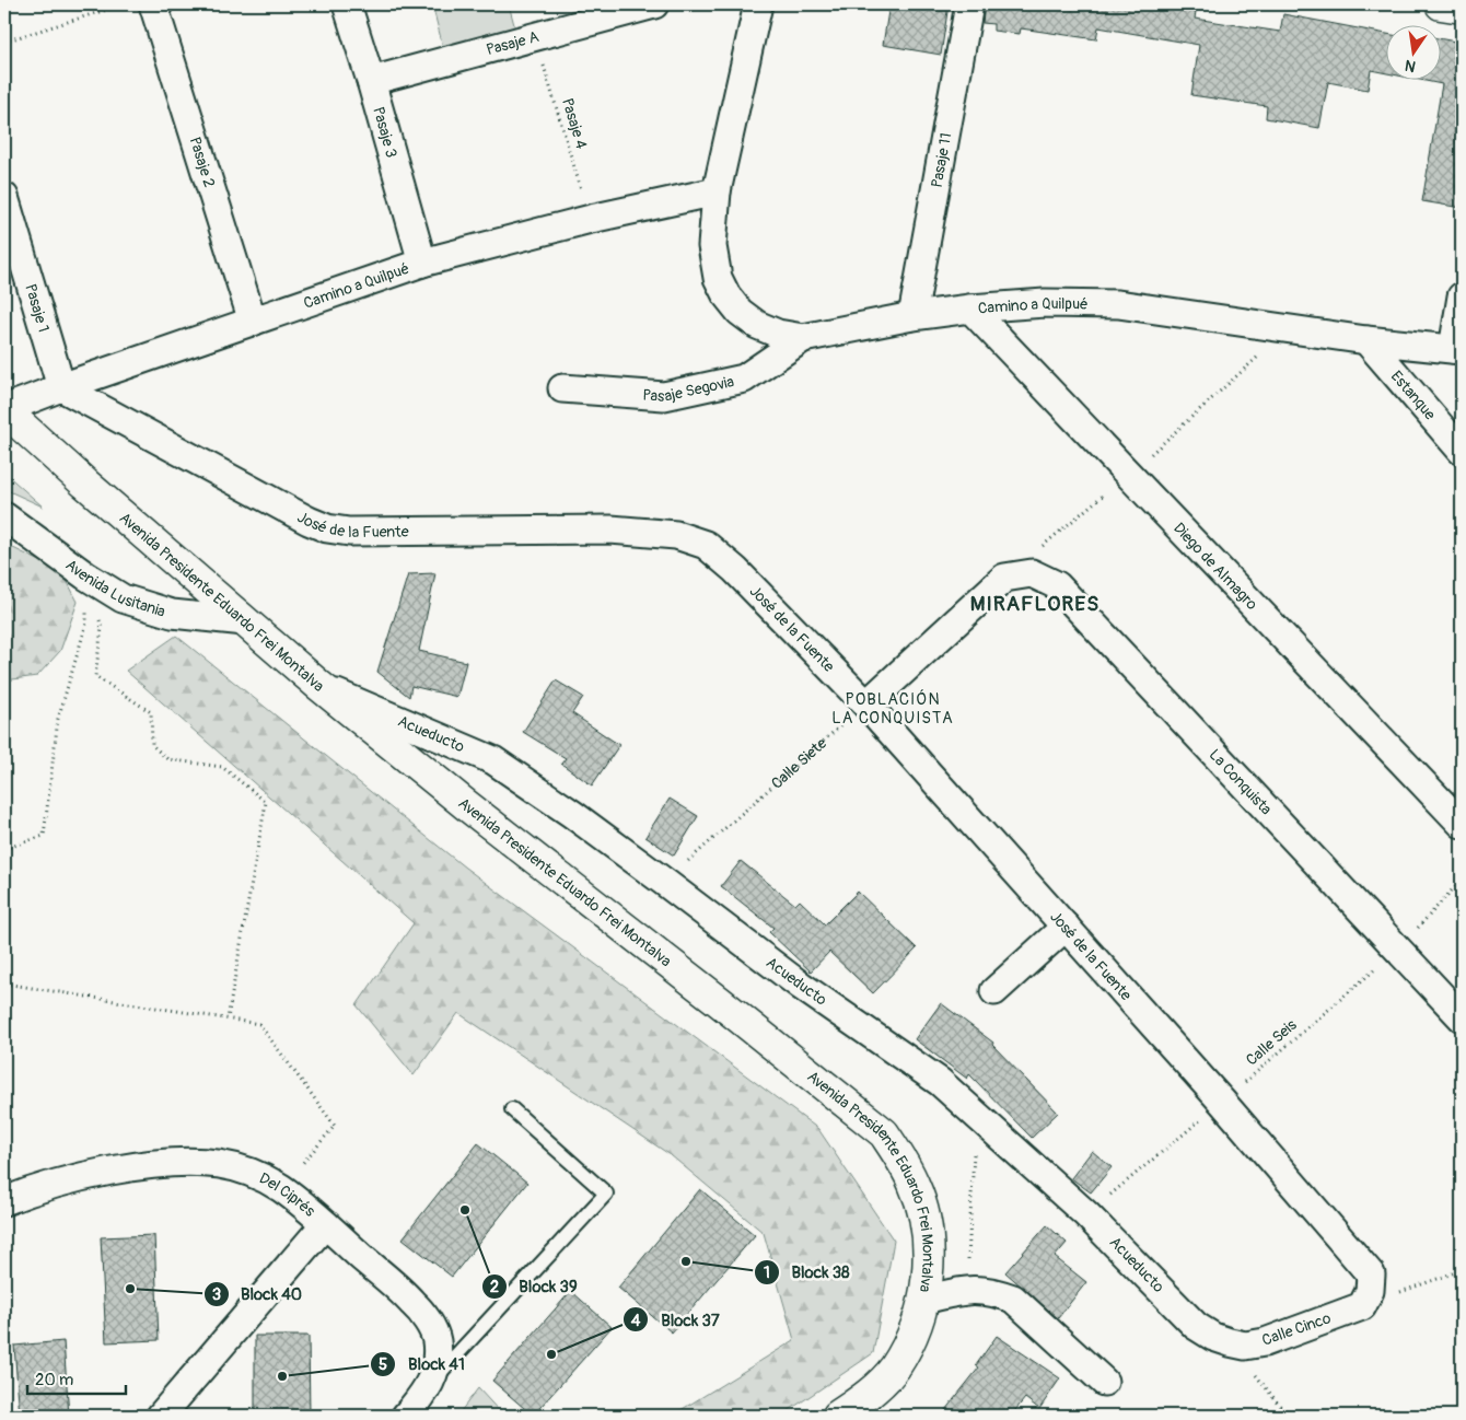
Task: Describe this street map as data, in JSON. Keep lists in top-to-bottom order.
{
  "streets": {
    "street": [
      "Pasaje A",
      "Pasaje 3",
      "Pasaje 11",
      "Pasaje 2",
      "Camino a Quilpué",
      "Pasaje 1",
      "Pasaje Segovia",
      "Estanque",
      "José de la Fuente",
      "Diego de Almagro",
      "Avenida Lusitania",
      "Avenida Presidente Eduardo Frei Montalva",
      "Acueducto",
      "La Conquista",
      "Del Ciprés",
      "Calle Cinco"
    ],
    "path": ["Pasaje 4", "Calle Siete", "Calle Seis"]
  },
  "crossings": [
    ["Pasaje A", "Pasaje 4"],
    ["Pasaje A", "Pasaje 3"],
    ["Pasaje 4", "Camino a Quilpué"],
    ["Pasaje 3", "Camino a Quilpué"],
    ["Pasaje 11", "Camino a Quilpué"],
    ["Pasaje 2", "Camino a Quilpué"],
    ["Camino a Quilpué", "Pasaje 1"],
    ["Camino a Quilpué", "Pasaje Segovia"],
    ["Camino a Quilpué", "Estanque"],
    ["Camino a Quilpué", "José de la Fuente"],
    ["Camino a Quilpué", "Diego de Almagro"],
    ["Camino a Quilpué", "Avenida Presidente Eduardo Frei Montalva"],
    ["Pasaje 1", "José de la Fuente"],
    ["José de la Fuente", "Calle Siete"],
    ["José de la Fuente", "La Conquista"],
    ["José de la Fuente", "Calle Seis"],
    ["José de la Fuente", "Calle Cinco"],
    ["Avenida Lusitania", "Avenida Presidente Eduardo Frei Montalva"],
    ["Avenida Presidente Eduardo Frei Montalva", "Acueducto"],
    ["Acueducto", "Calle Siete"],
    ["Acueducto", "Calle Seis"],
    ["Acueducto", "Calle Cinco"],
    ["Calle Siete", "La Conquista"],
    ["La Conquista", "Calle Seis"]
  ],
  "districts": ["MIRAFLORES", "POBLACIÓN LA CONQUISTA"],
  "places": [
    "Block 39",
    "Block 38",
    "Block 40",
    "Block 37",
    "Block 41"
  ],
  "scale_bar": "20 m",
  "north": "bottom"
}
